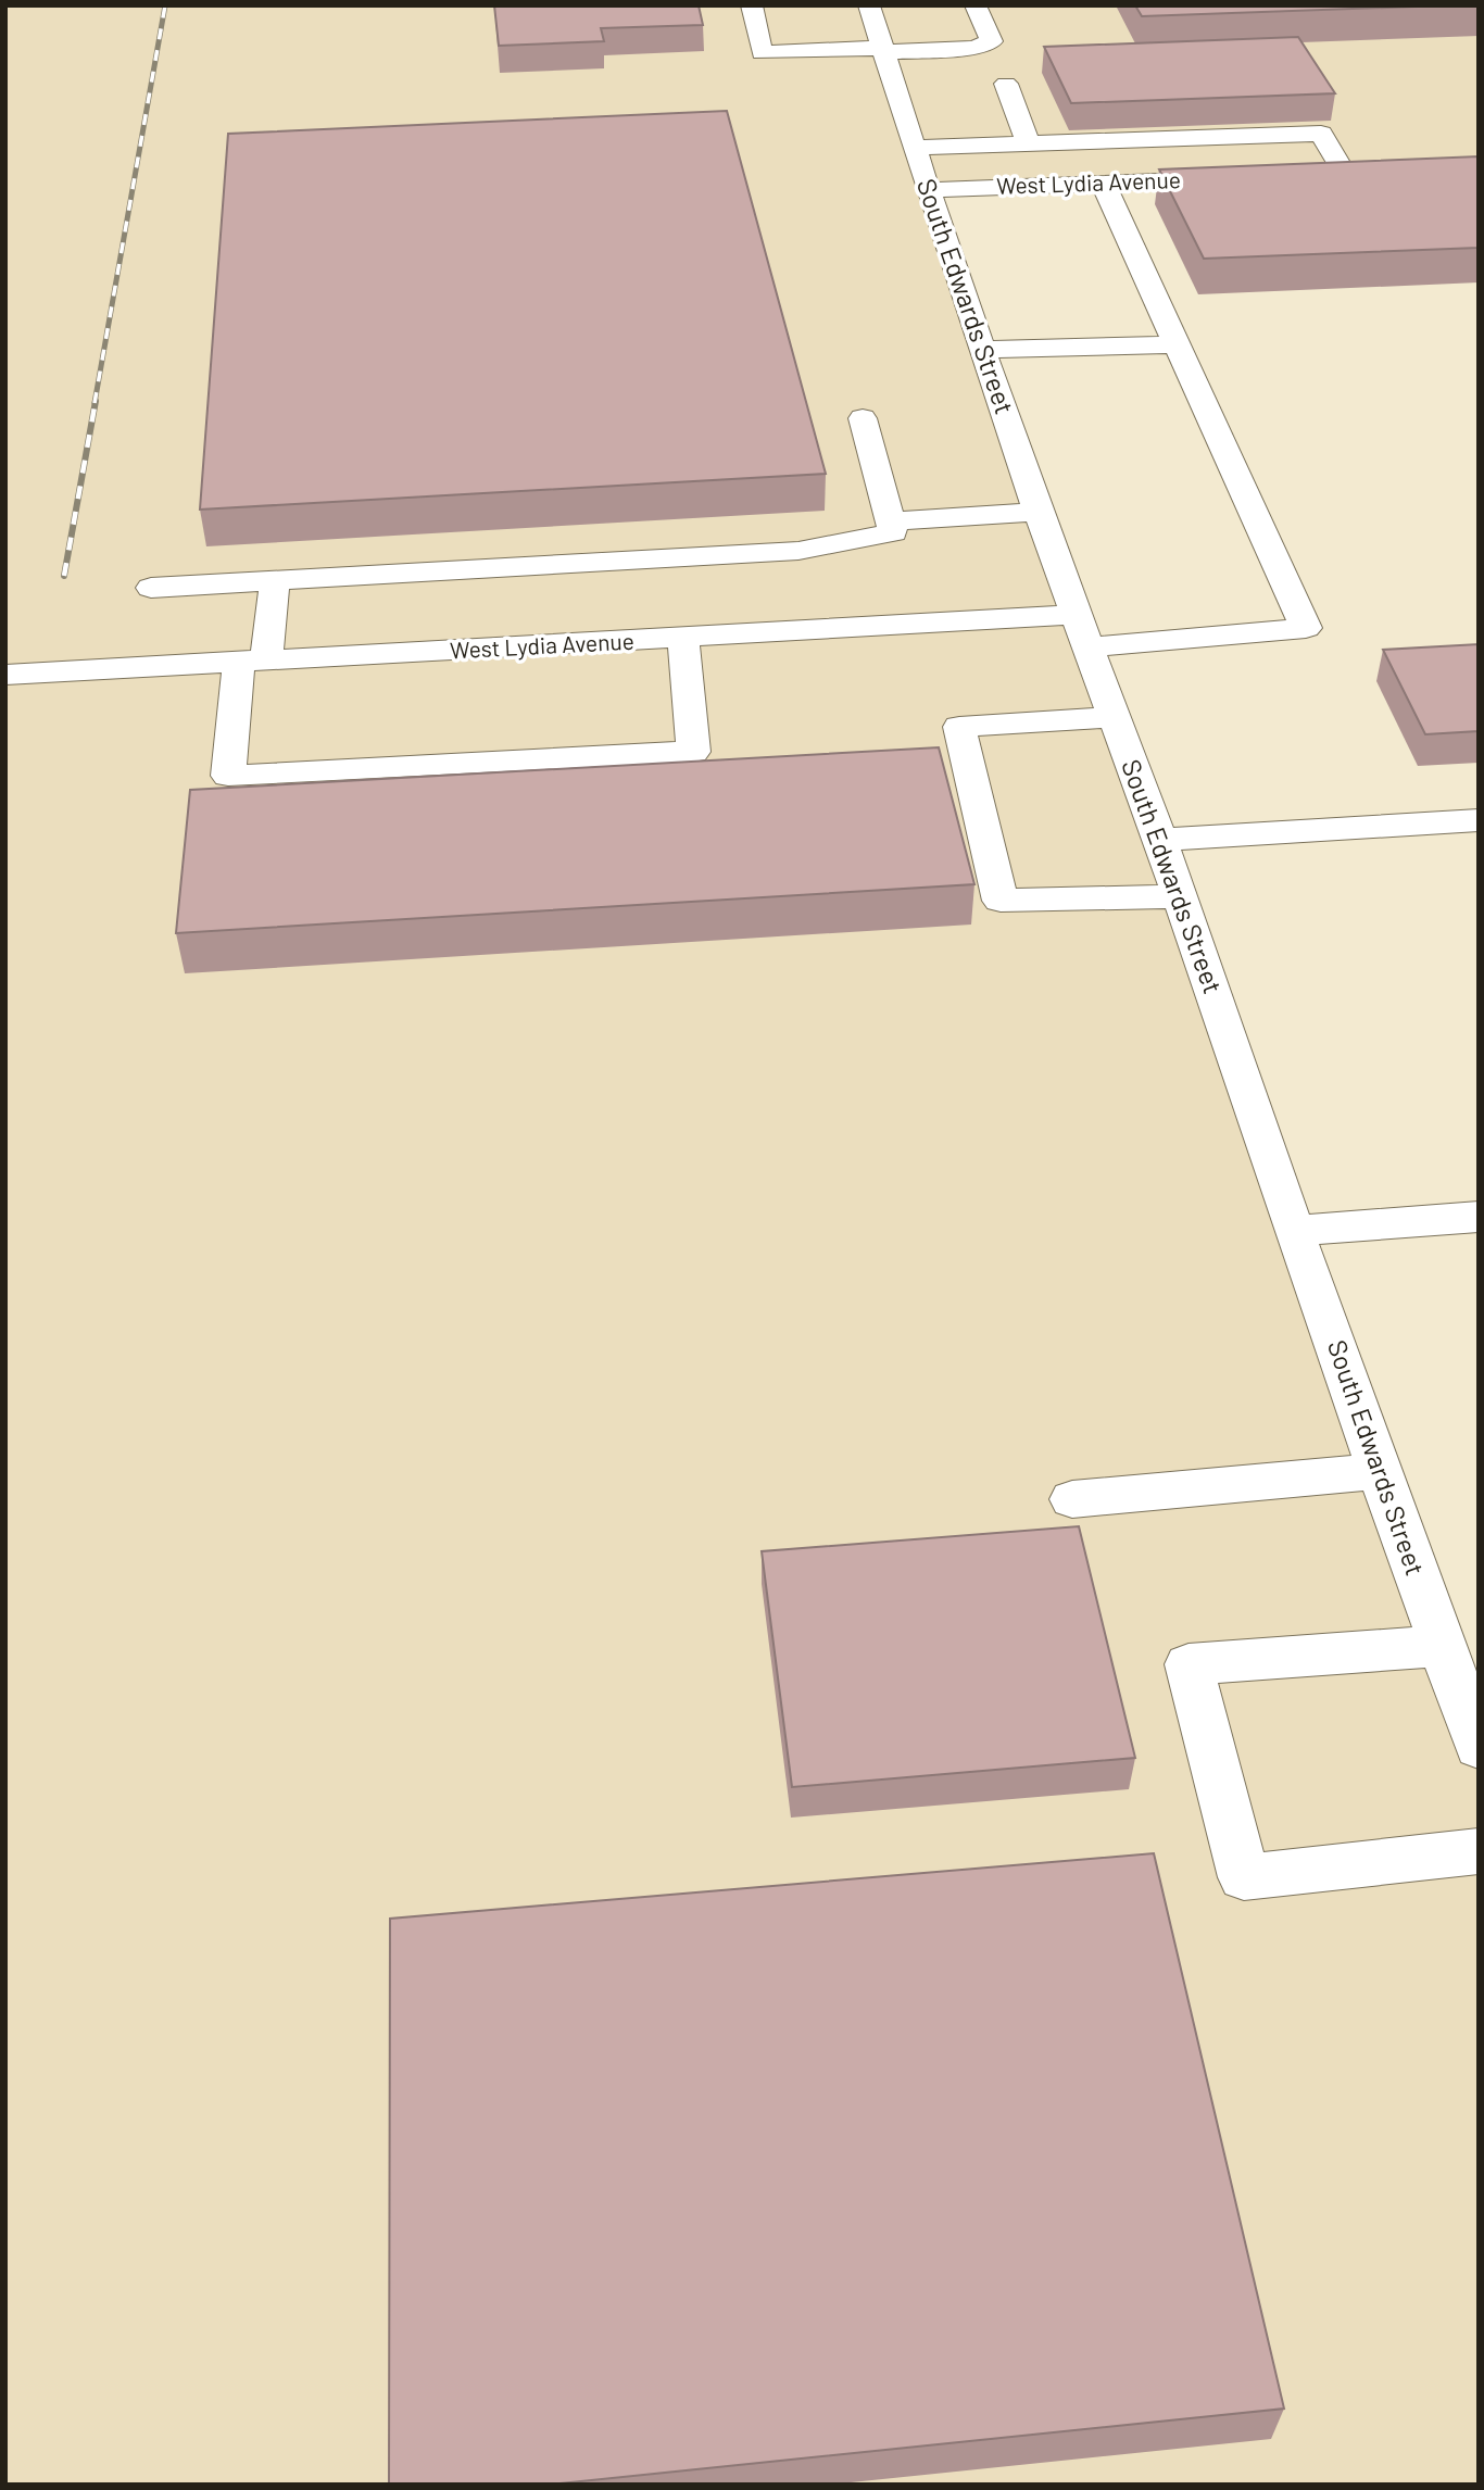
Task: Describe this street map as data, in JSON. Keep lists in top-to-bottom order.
{
  "streets": {
    "street": ["West Lydia Avenue", "South Edwards Street"]
  },
  "crossings": [
    ["West Lydia Avenue", "South Edwards Street"]
  ]
}
